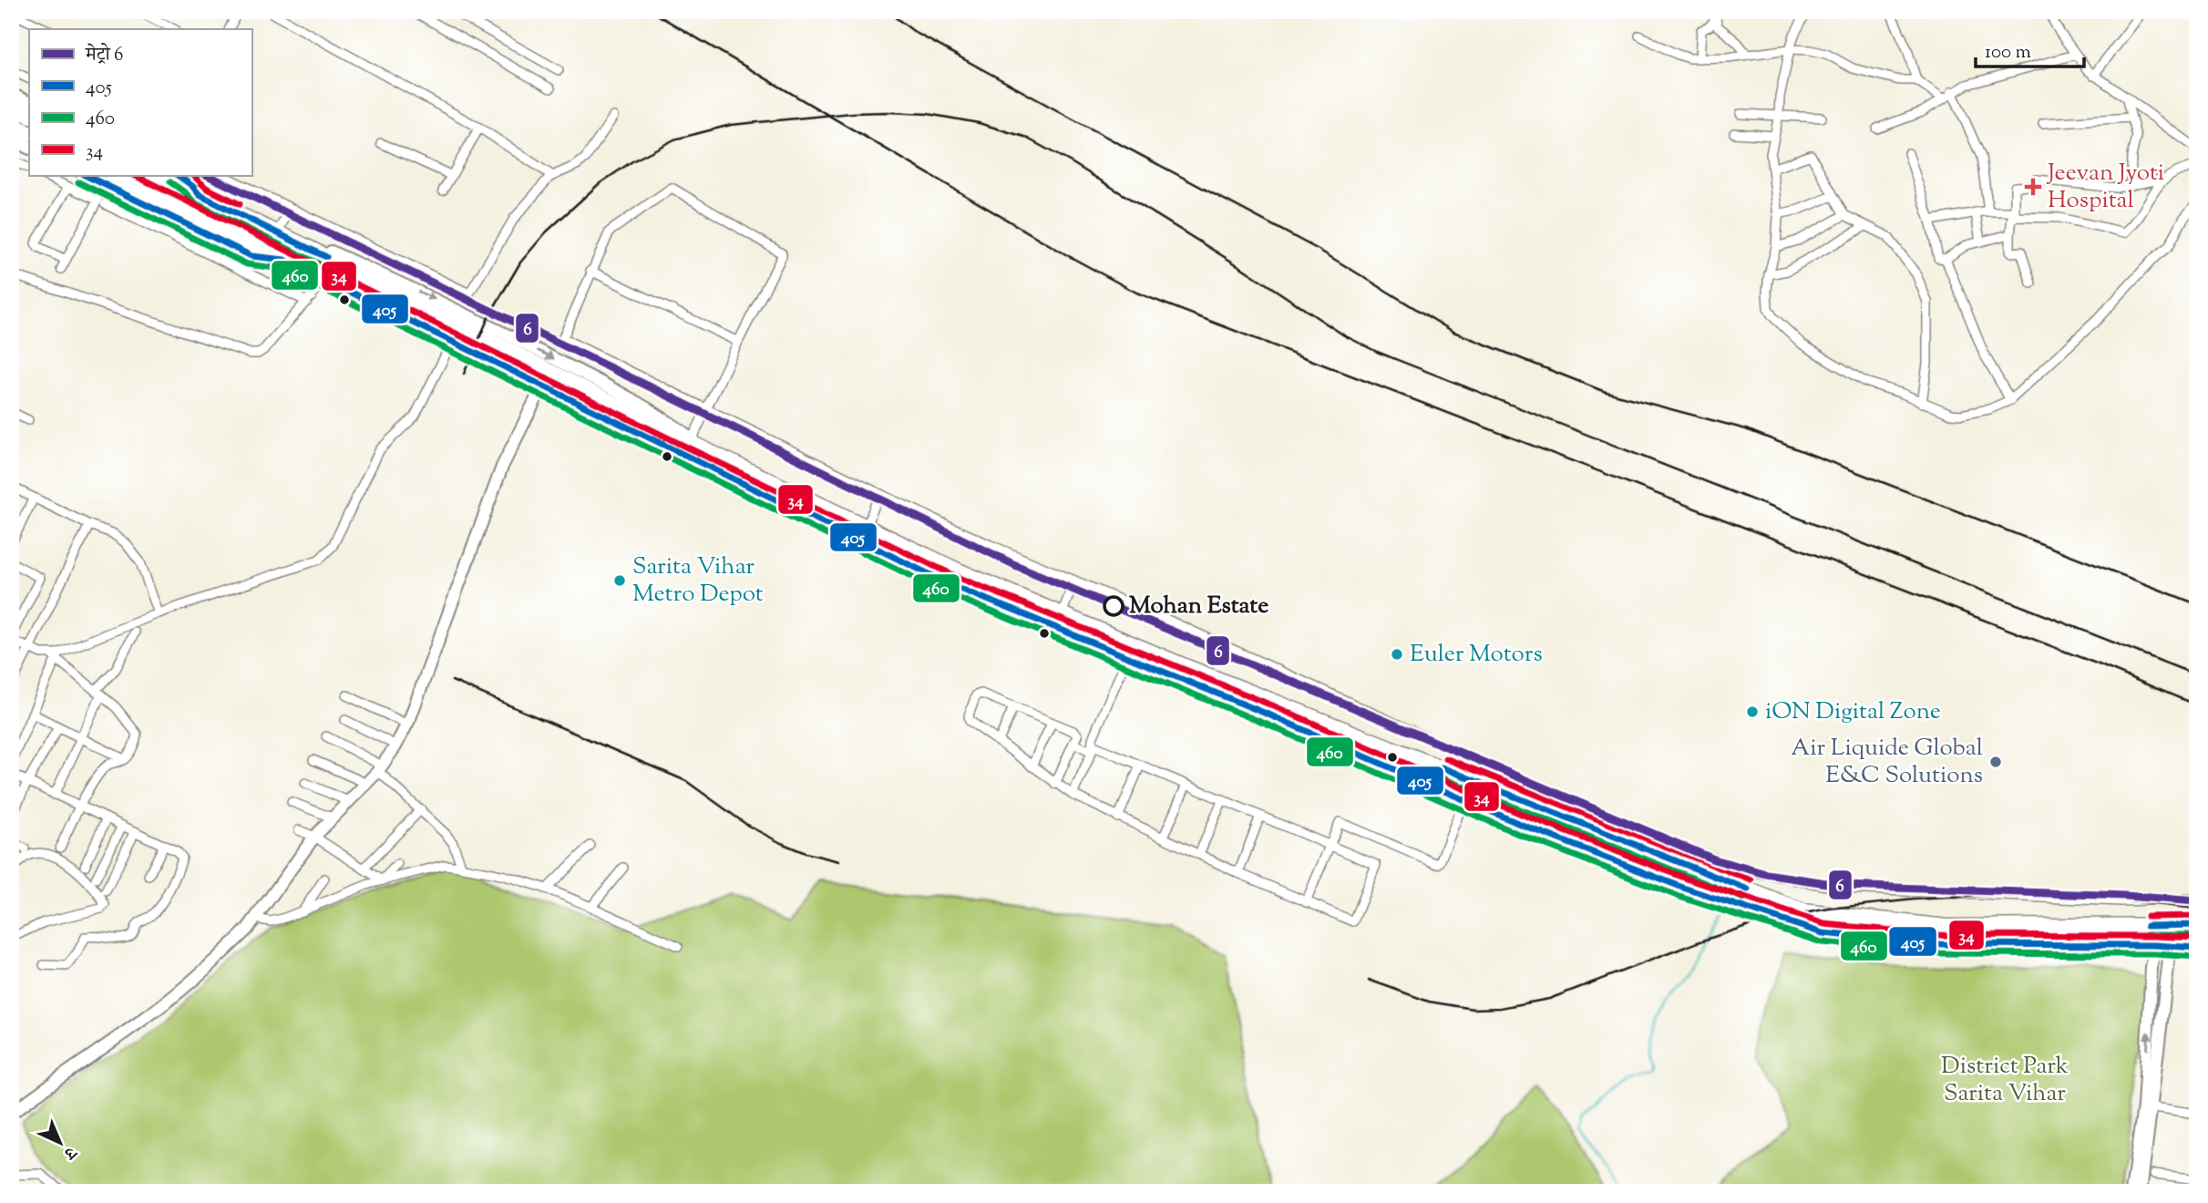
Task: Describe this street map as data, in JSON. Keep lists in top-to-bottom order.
{
  "parks": ["District Park Sarita Vihar"],
  "places": {
    "health": ["Jeevan Jyoti Hospital"],
    "other": [
      "Sarita Vihar Metro Depot",
      "Mohan Estate",
      "Euler Motors",
      "iON Digital Zone",
      "Air Liquide Global E&C Solutions"
    ]
  },
  "lines": [
    "metro line 6",
    "transit line 405",
    "transit line 34",
    "transit line 460"
  ],
  "legend": [
    "मेट्रो 6",
    "405",
    "460",
    "34"
  ],
  "scale_bar": "100 m",
  "north": "bottom right"
}
